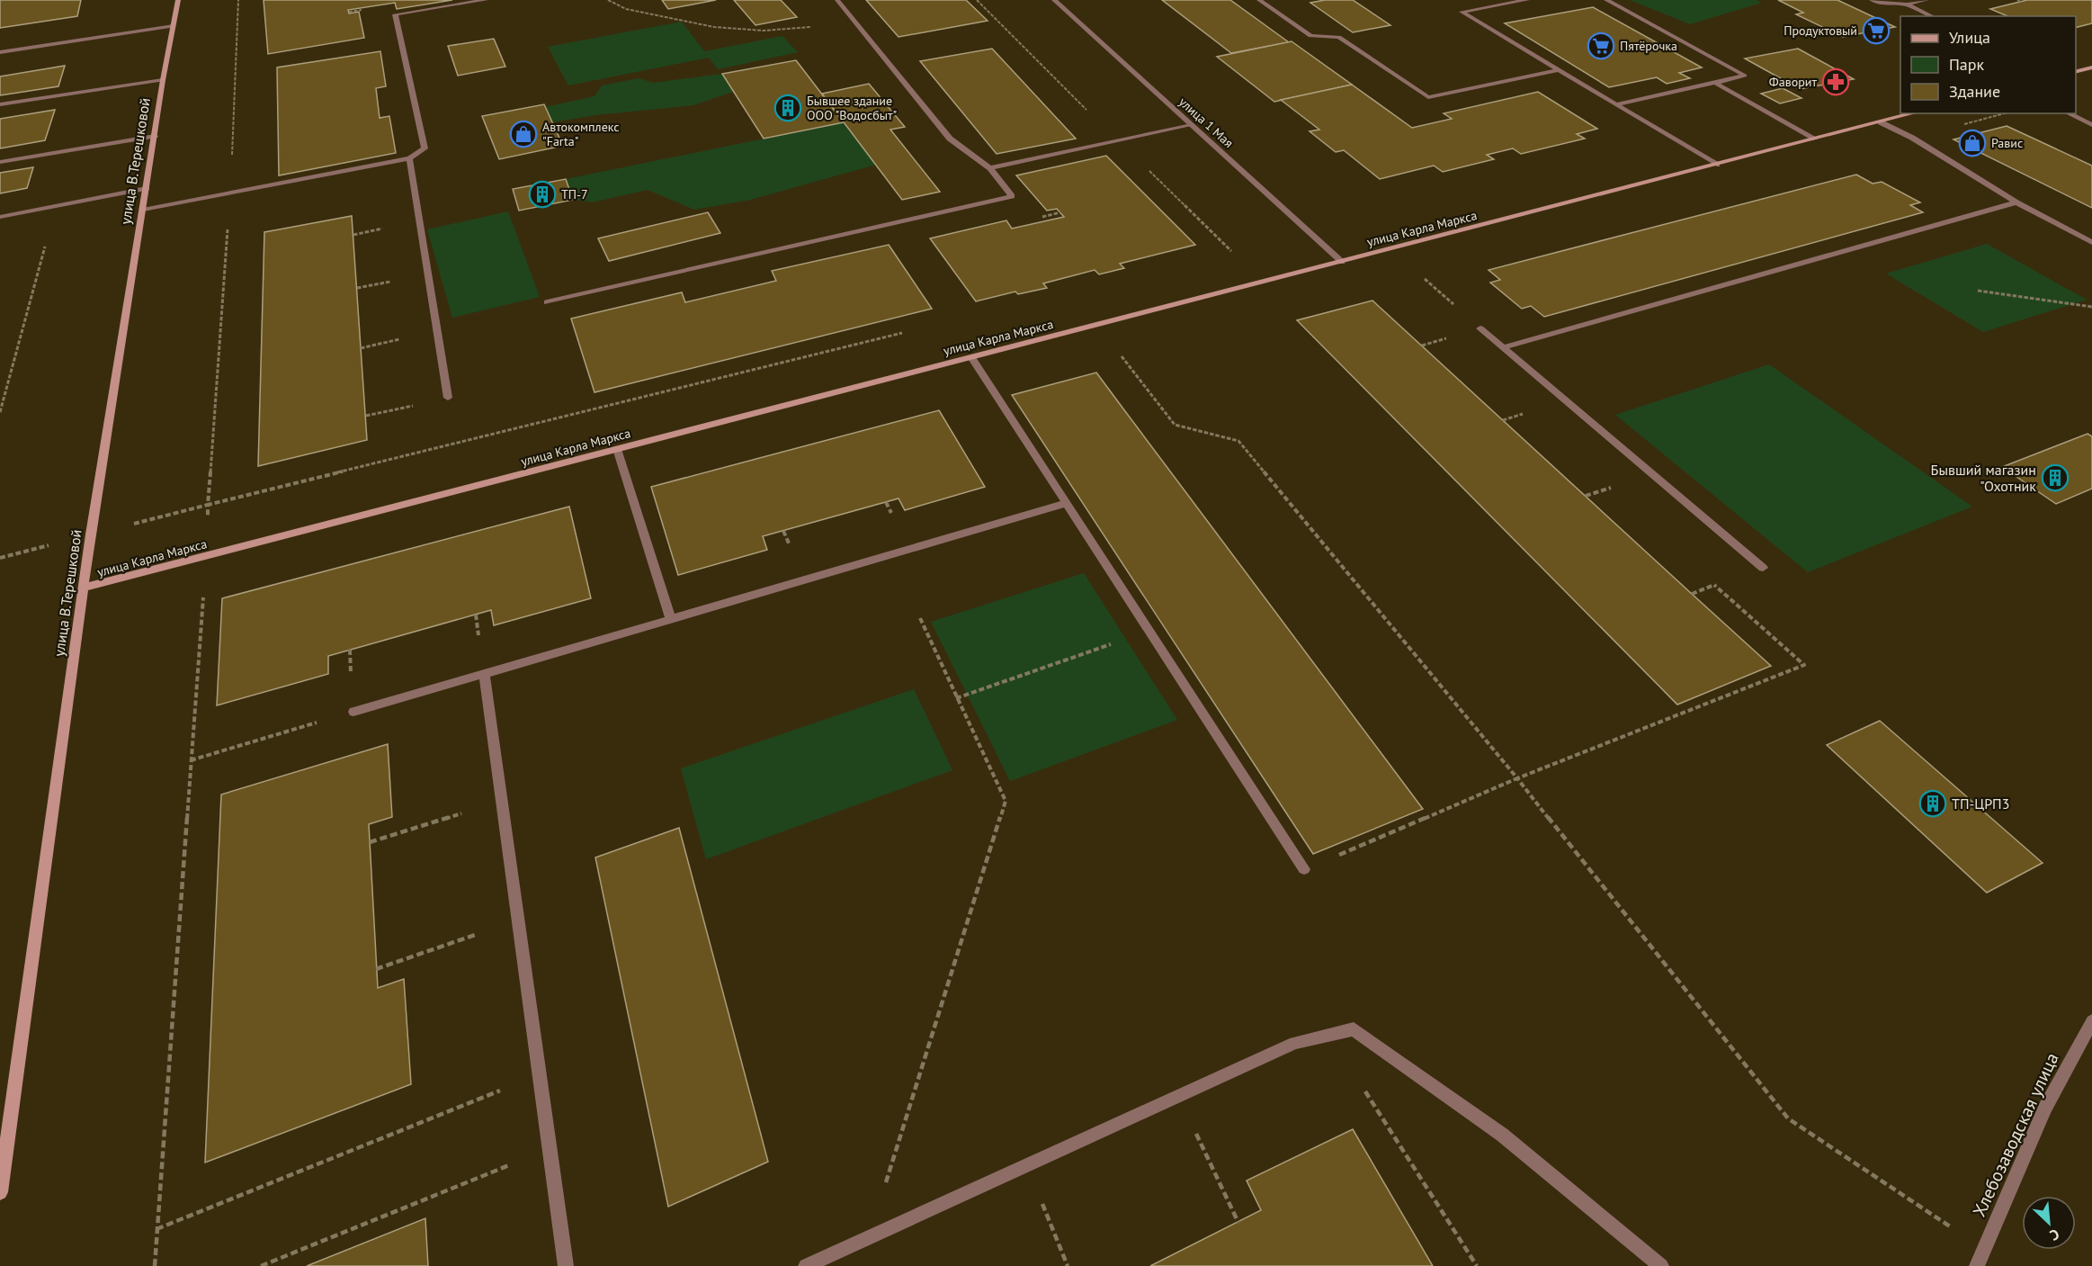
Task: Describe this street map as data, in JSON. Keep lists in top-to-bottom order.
{
  "streets": {
    "main road": ["улица В.Терешковой", "улица Карла Маркса"],
    "street": ["улица 1 Мая", "Хлебозаводская улица"]
  },
  "crossings": [
    ["улица 1 Мая", "улица Карла Маркса"],
    ["улица В.Терешковой", "улица Карла Маркса"]
  ],
  "places": {
    "supermarket": ["Продуктовый", "Пятёрочка"],
    "pharmacy": ["Фаворит"],
    "building": [
      "Бывшее здание ООО \"Водосбыт\"",
      "ТП-7",
      "Бывший магазин \"Охотник",
      "ТП-ЦРП3"
    ],
    "shop": ["Автокомплекс \"Farta\"", "Равис"]
  },
  "legend": ["Улица", "Парк", "Здание"],
  "north": "bottom right"
}
